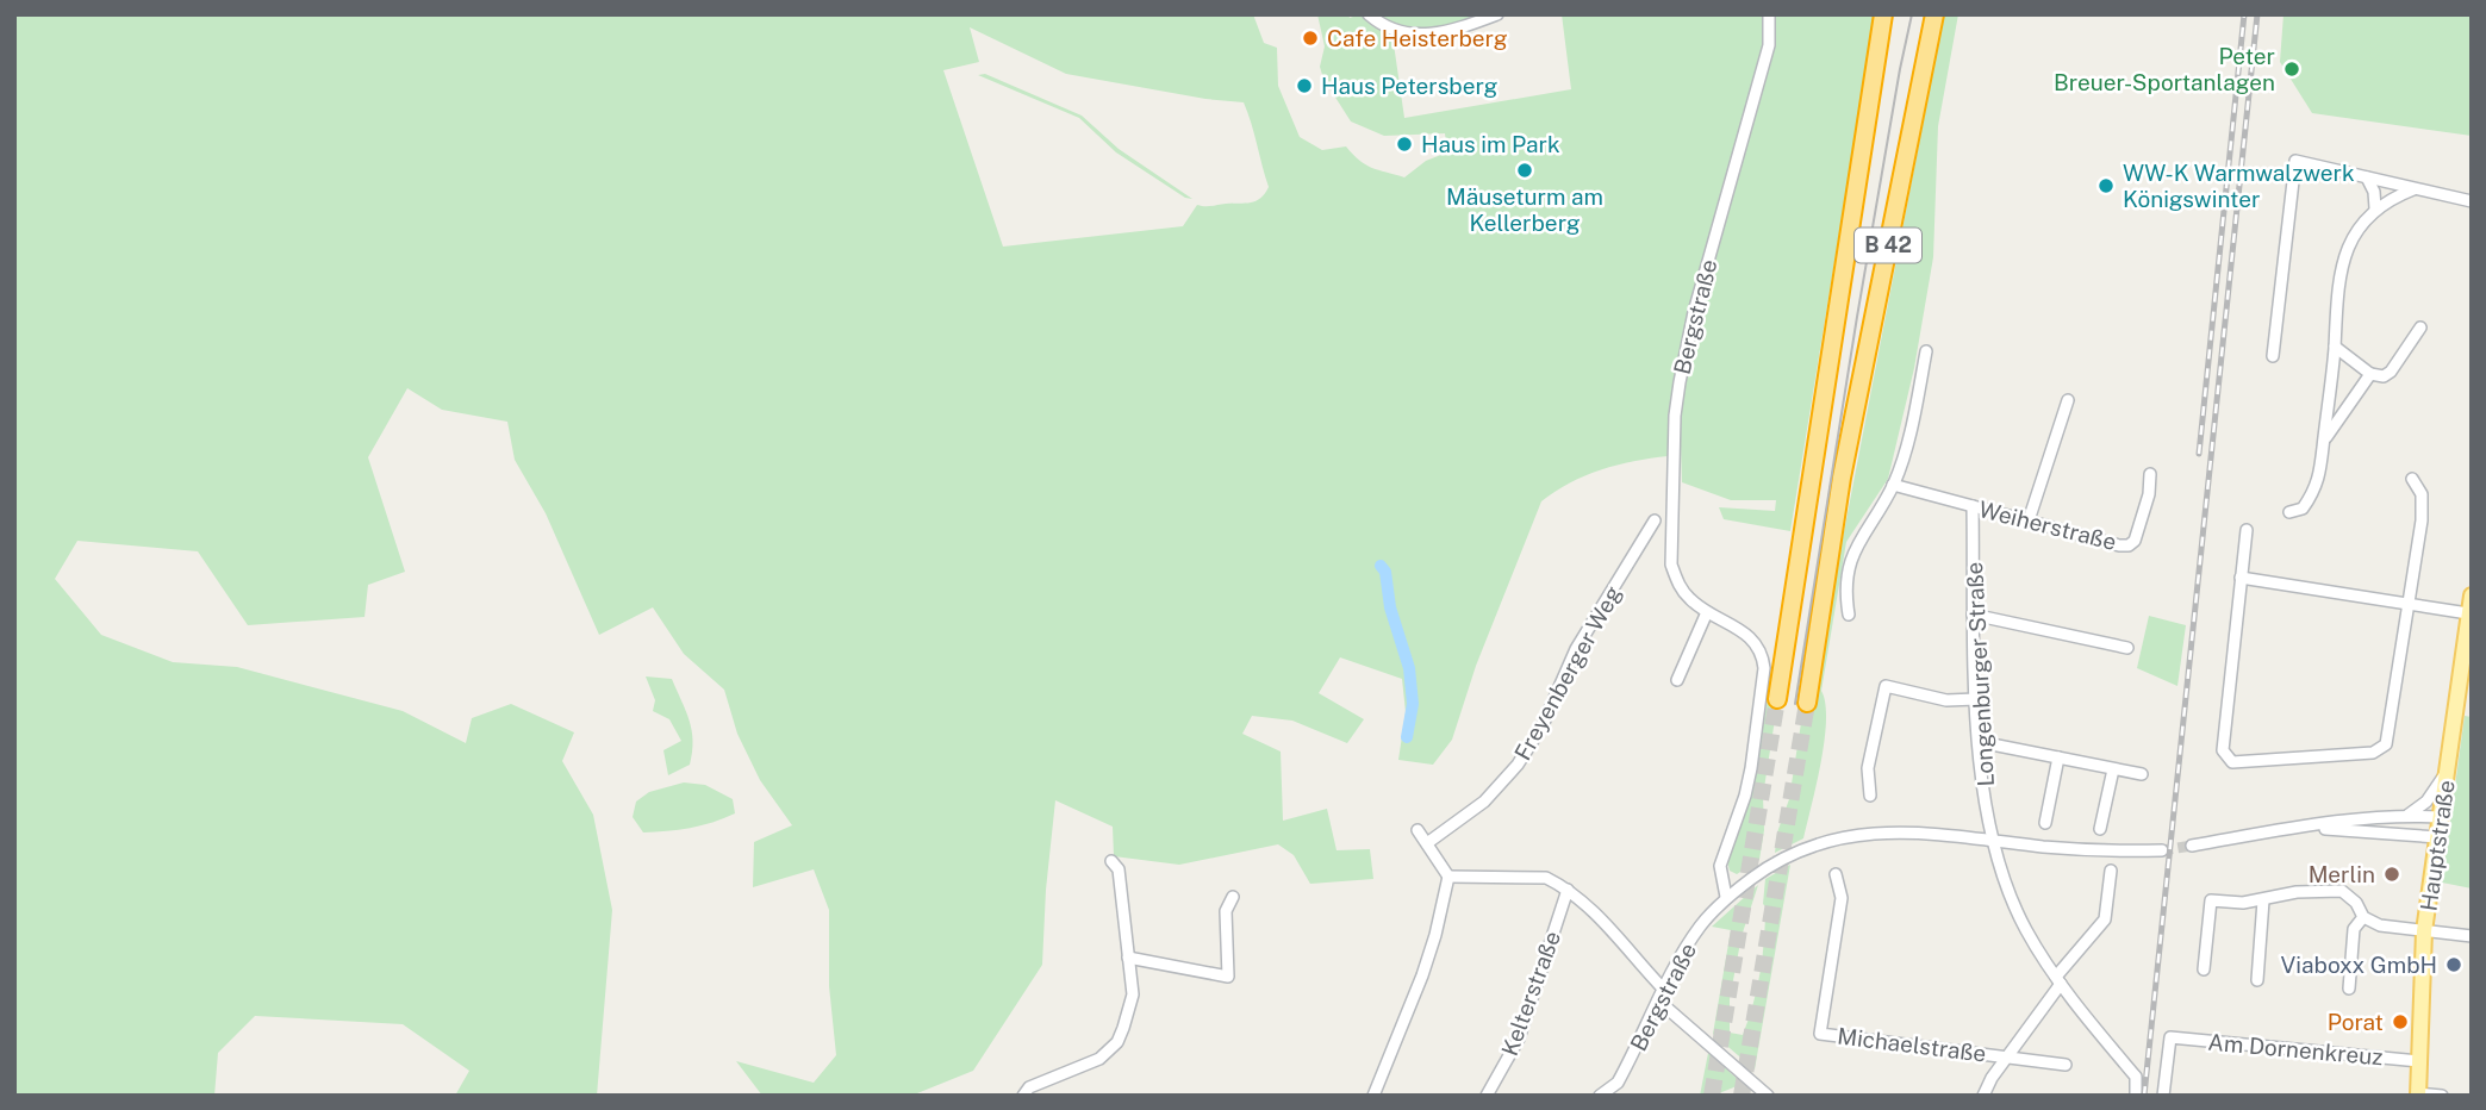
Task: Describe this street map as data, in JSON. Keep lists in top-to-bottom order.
{
  "streets": {
    "highway": ["B 42"],
    "main road": ["Hauptstraße"],
    "street": [
      "Bergstraße",
      "Weiherstraße",
      "Freyenberger Weg",
      "Longenburger Straße",
      "Kelterstraße",
      "Michaelstraße",
      "Am Dornenkreuz"
    ]
  },
  "crossings": [
    ["Bergstraße", "Longenburger Straße"],
    ["Weiherstraße", "Longenburger Straße"],
    ["Hauptstraße", "Am Dornenkreuz"]
  ],
  "places": [
    "Cafe Heisterberg",
    "Peter Breuer-Sportanlagen",
    "Haus Petersberg",
    "Haus im Park",
    "Mäuseturm am Kellerberg",
    "WW-K Warmwalzwerk Königswinter",
    "Merlin",
    "Viaboxx GmbH",
    "Porat"
  ]
}
